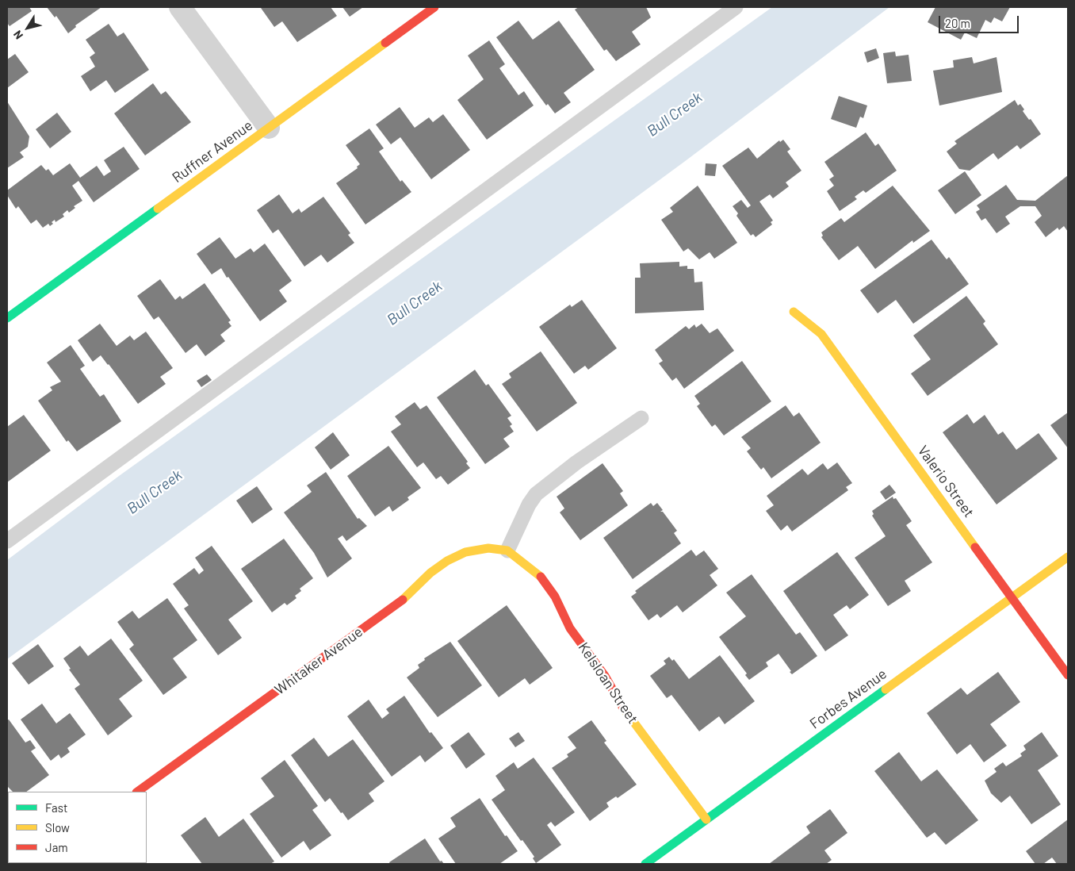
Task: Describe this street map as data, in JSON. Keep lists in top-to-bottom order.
{
  "streets": {
    "street": [
      "Ruffner Avenue",
      "Valerio Street",
      "Whitaker Avenue",
      "Kelsloan Street",
      "Forbes Avenue"
    ]
  },
  "crossings": [
    ["Valerio Street", "Forbes Avenue"],
    ["Whitaker Avenue", "Kelsloan Street"],
    ["Kelsloan Street", "Forbes Avenue"]
  ],
  "water": ["Bull Creek"],
  "legend": ["Fast", "Slow", "Jam"],
  "scale_bar": "20 m",
  "north": "bottom left"
}
